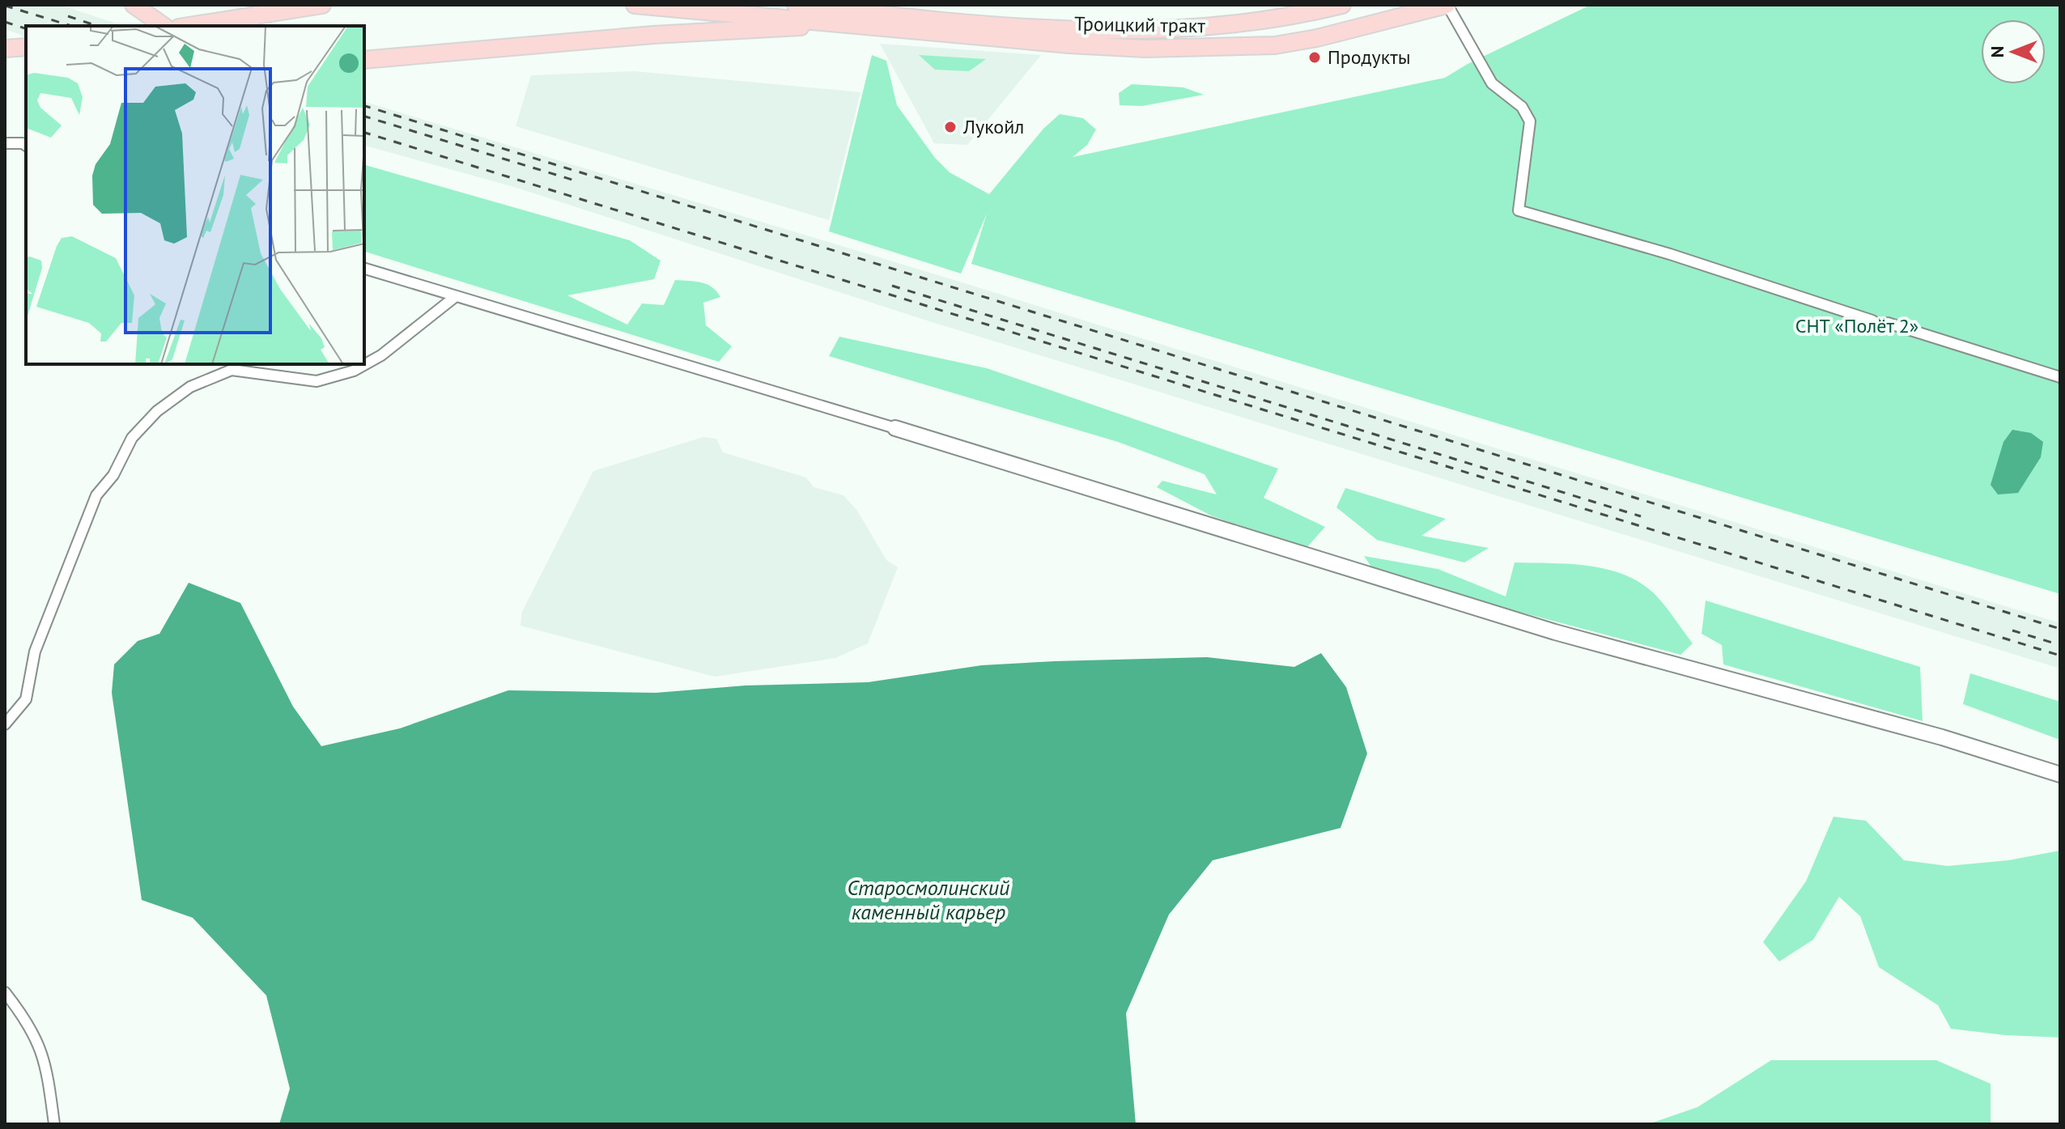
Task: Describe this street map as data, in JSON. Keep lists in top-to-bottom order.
{
  "streets": {
    "main road": ["Троицкий тракт"]
  },
  "water": ["Старосмолинский каменный карьер"],
  "parks": ["СНТ «Полёт 2»"],
  "places": ["Продукты", "Лукойл"],
  "north": "left"
}
